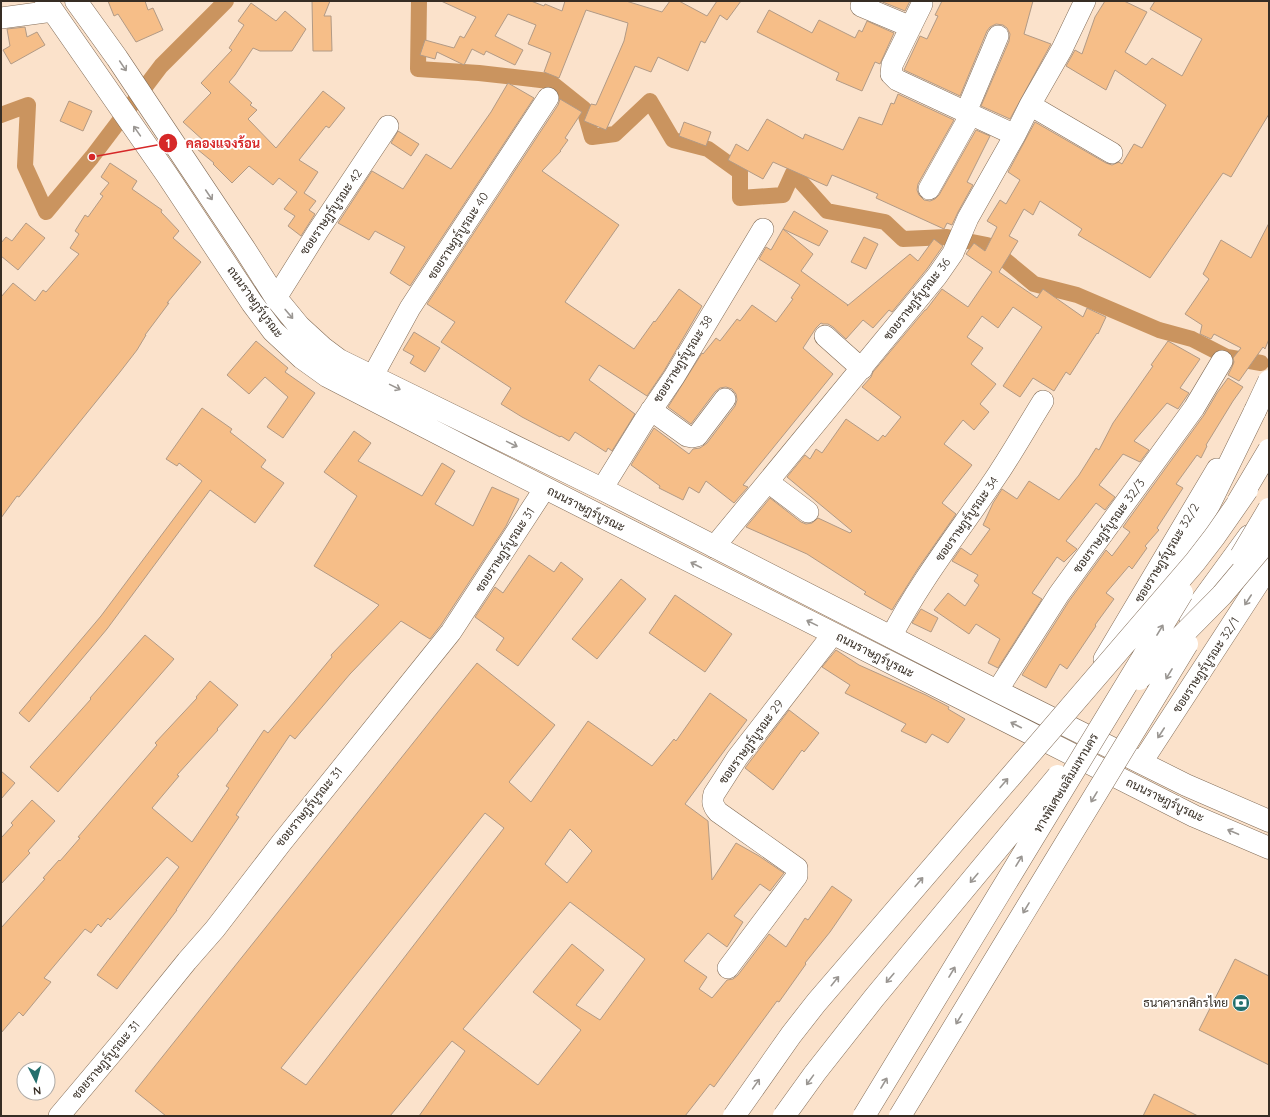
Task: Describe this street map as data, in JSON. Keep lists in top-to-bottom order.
{
  "streets": {
    "main road": ["ถนนราษฎร์บูรณะ", "ทางพิเศษเฉลิมมหานคร"],
    "street": [
      "ซอยราษฎร์บูรณะ 42",
      "ซอยราษฎร์บูรณะ 40",
      "ซอยราษฎร์บูรณะ 36",
      "ซอยราษฎร์บูรณะ 38",
      "ซอยราษฎร์บูรณะ 34",
      "ซอยราษฎร์บูรณะ 32/3",
      "ซอยราษฎร์บูรณะ 31",
      "ซอยราษฎร์บูรณะ 32/2",
      "ซอยราษฎร์บูรณะ 32/1",
      "ซอยราษฎร์บูรณะ 29"
    ]
  },
  "crossings": [
    ["ซอยราษฎร์บูรณะ 42", "ถนนราษฎร์บูรณะ"],
    ["ซอยราษฎร์บูรณะ 40", "ถนนราษฎร์บูรณะ"],
    ["ซอยราษฎร์บูรณะ 36", "ถนนราษฎร์บูรณะ"],
    ["ถนนราษฎร์บูรณะ", "ซอยราษฎร์บูรณะ 38"],
    ["ถนนราษฎร์บูรณะ", "ซอยราษฎร์บูรณะ 34"],
    ["ถนนราษฎร์บูรณะ", "ซอยราษฎร์บูรณะ 32/3"],
    ["ถนนราษฎร์บูรณะ", "ซอยราษฎร์บูรณะ 31"],
    ["ถนนราษฎร์บูรณะ", "ซอยราษฎร์บูรณะ 32/2"],
    ["ถนนราษฎร์บูรณะ", "ซอยราษฎร์บูรณะ 32/1"],
    ["ถนนราษฎร์บูรณะ", "ซอยราษฎร์บูรณะ 29"]
  ],
  "one_way": ["ซอยราษฎร์บูรณะ 32/1"],
  "places": {
    "other": ["คลองแจงร้อน"],
    "bank": ["ธนาคารกสิกรไทย"]
  },
  "north": "bottom"
}
